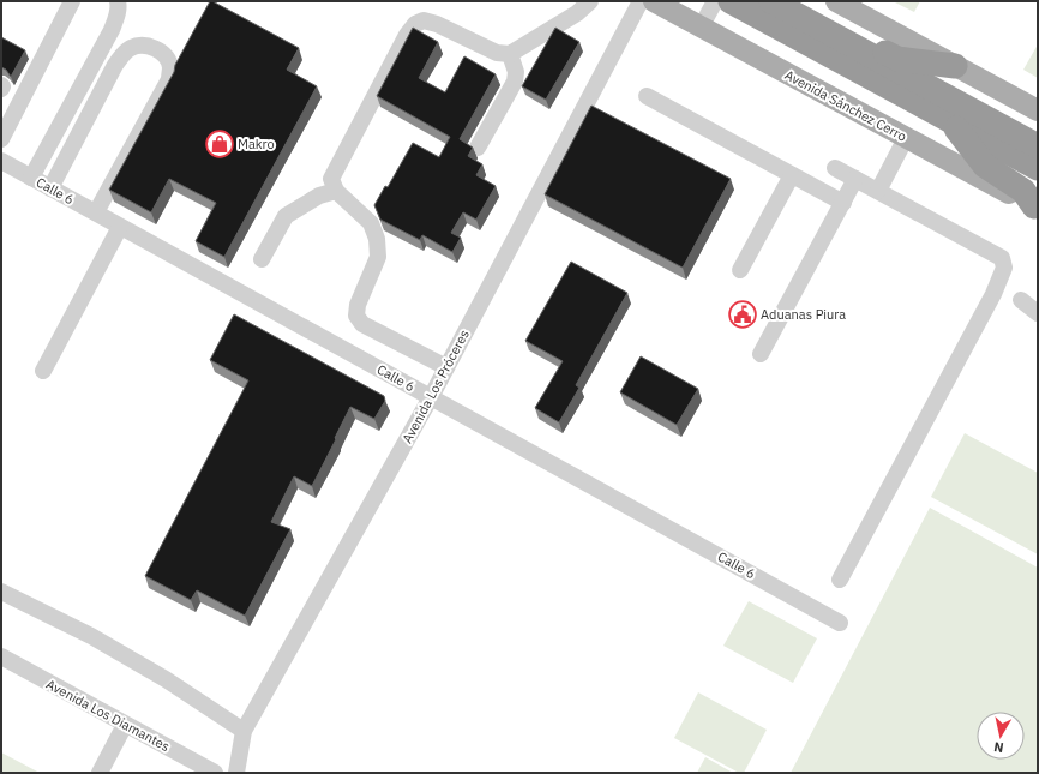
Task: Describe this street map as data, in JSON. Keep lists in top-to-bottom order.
{
  "streets": {
    "main road": ["Avenida Sánchez Cerro"],
    "street": ["Calle 6", "Avenida Los Próceres", "Avenida Los Diamantes"]
  },
  "crossings": [
    ["Calle 6", "Avenida Los Próceres"]
  ],
  "places": {
    "shop": ["Makro"],
    "public building": ["Aduanas Piura"]
  },
  "north": "bottom"
}
